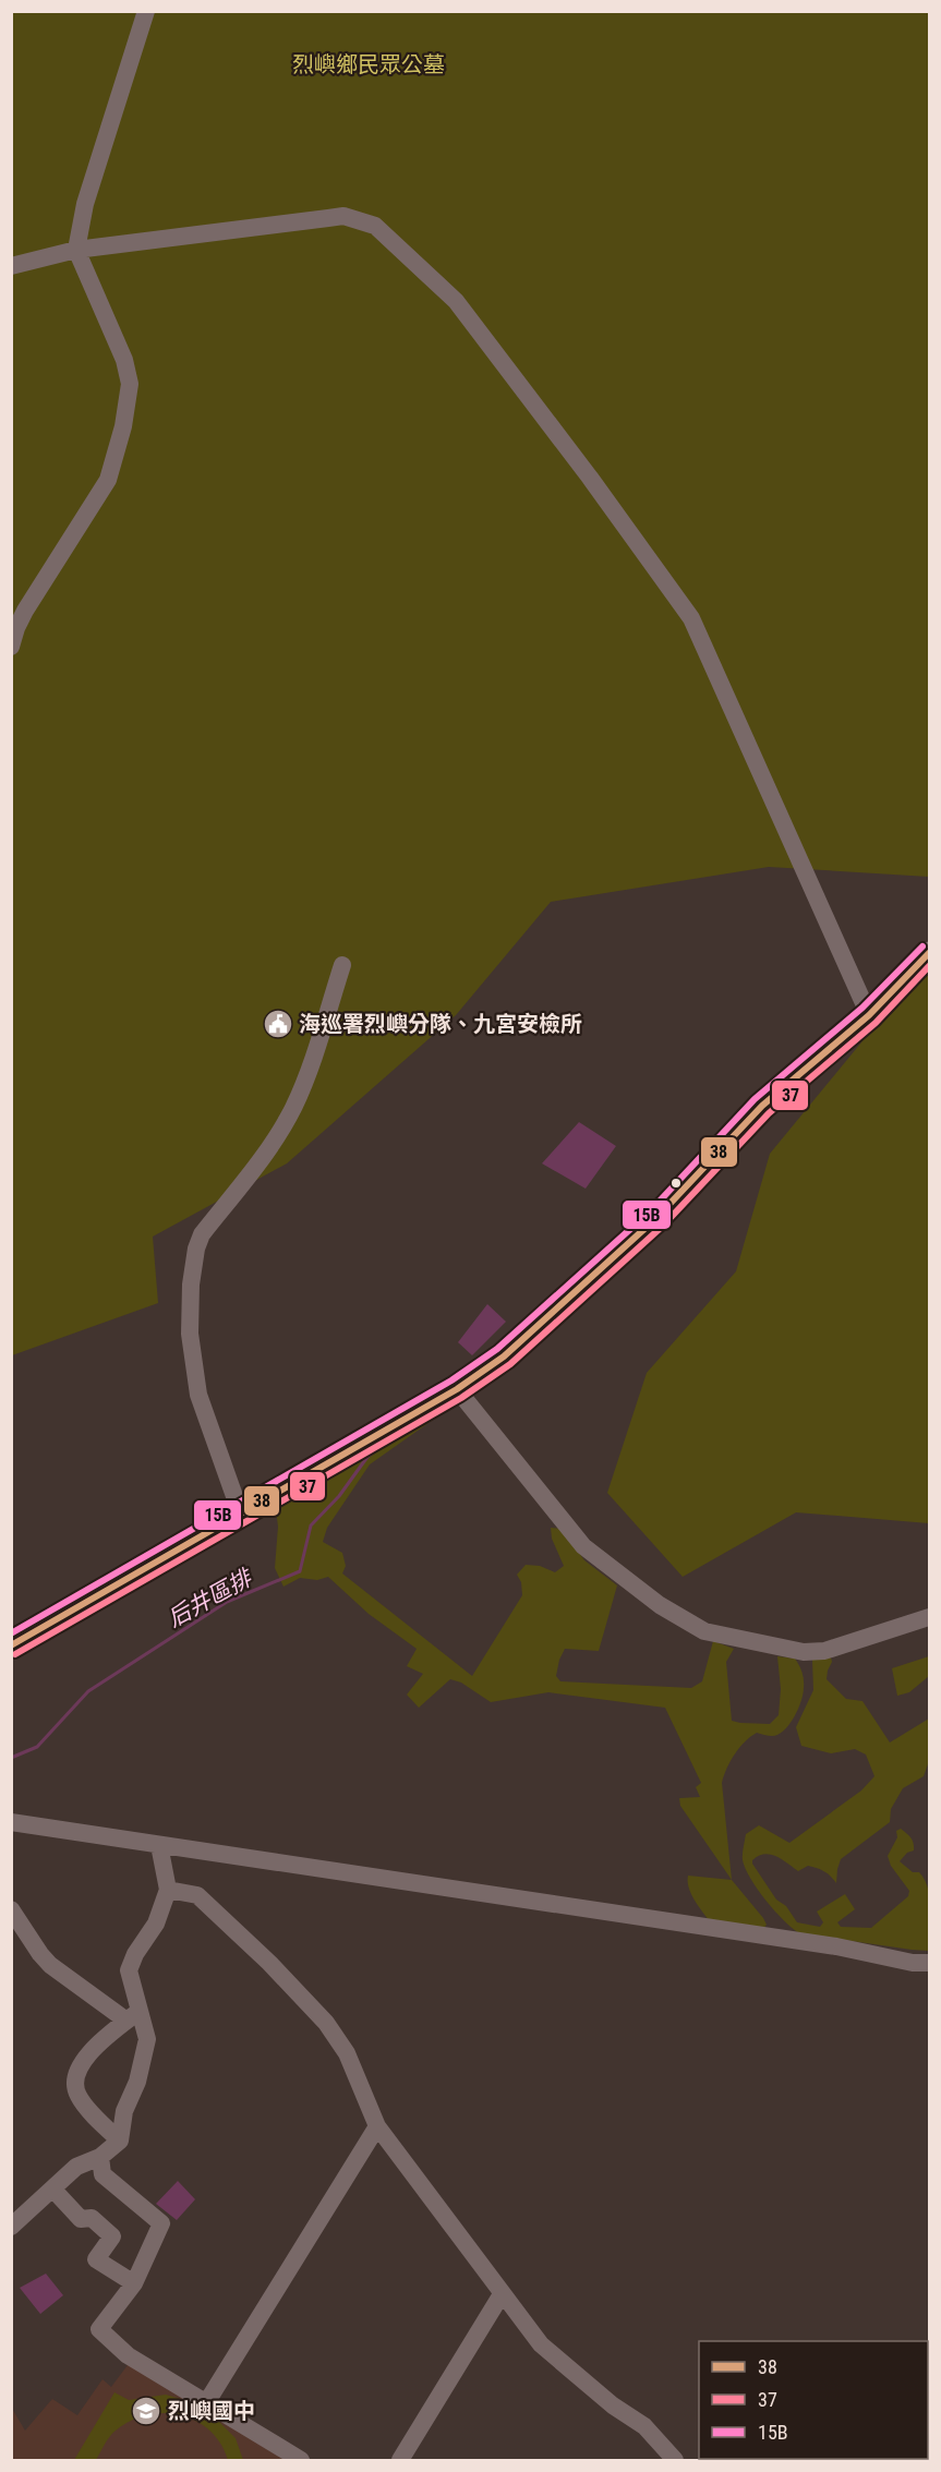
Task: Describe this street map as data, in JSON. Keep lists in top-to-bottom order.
{
  "water": ["后井區排"],
  "parks": ["烈嶼鄉民眾公墓"],
  "places": {
    "public building": ["海巡署烈嶼分隊、九宮安檢所"],
    "school or university": ["烈嶼國中"]
  },
  "lines": ["transit line 15B", "transit line 38", "transit line 37"],
  "legend": ["38", "37", "15B"]
}
